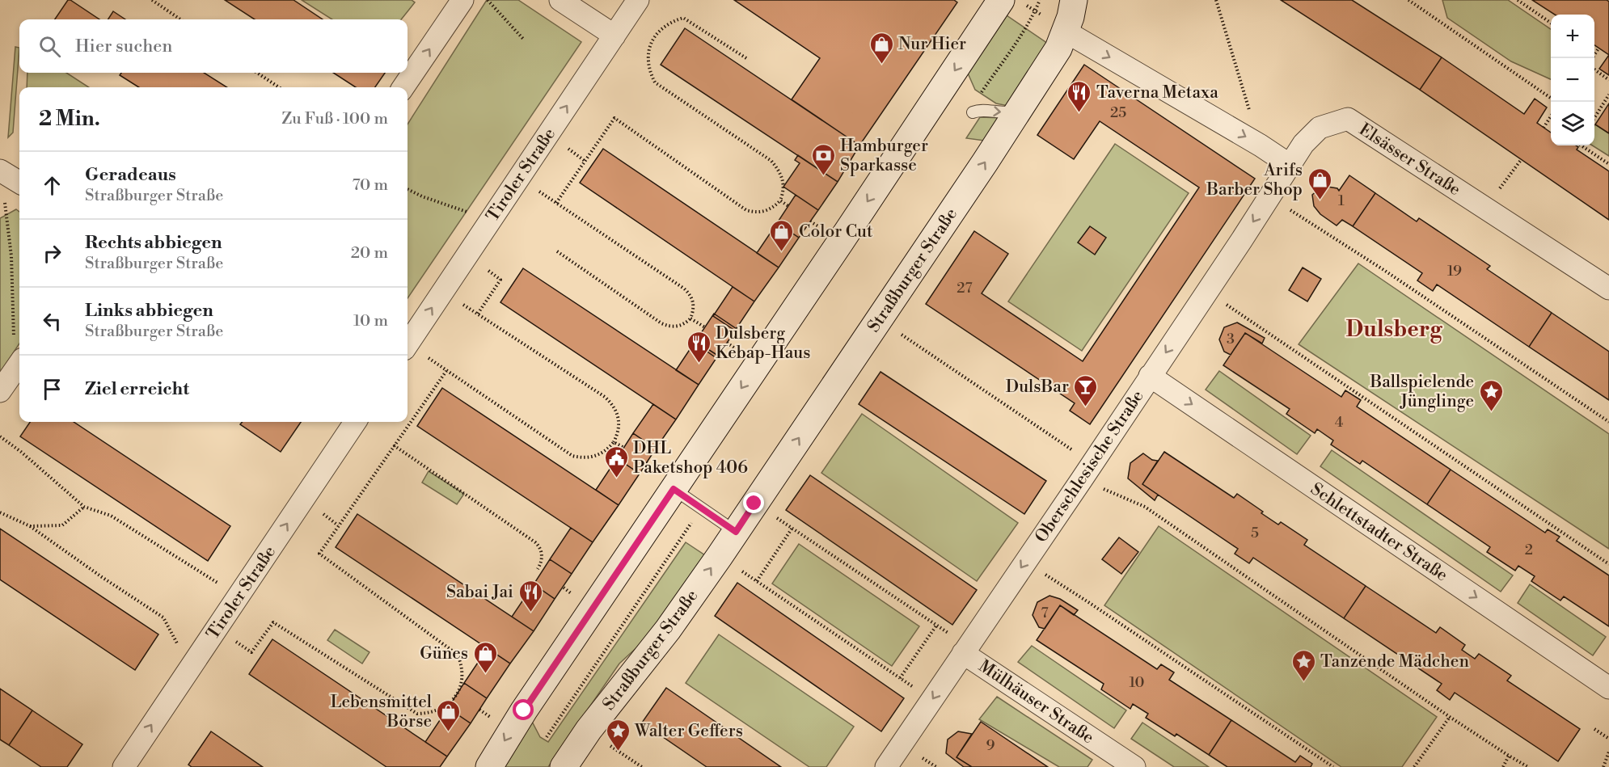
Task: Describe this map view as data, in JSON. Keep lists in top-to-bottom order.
{
  "streets": {
    "main road": ["Straßburger Straße"],
    "street": [
      "Elsässer Straße",
      "Tiroler Straße",
      "Oberschlesische Straße",
      "Schlettstadter Straße",
      "Mülhäuser Straße"
    ]
  },
  "crossings": [
    ["Elsässer Straße", "Oberschlesische Straße"],
    ["Oberschlesische Straße", "Schlettstadter Straße"],
    ["Oberschlesische Straße", "Mülhäuser Straße"]
  ],
  "one_way": ["Tiroler Straße", "Oberschlesische Straße", "Schlettstadter Straße"],
  "districts": ["Dulsberg"],
  "places": {
    "shop": [
      "Nur Hier",
      "Arifs Barber Shop",
      "Color Cut",
      "Günes",
      "Lebensmittel Börse"
    ],
    "restaurant": ["Taverna Metaxa", "Dulsberg Kebap-Haus", "Sabai Jai"],
    "bank": ["Hamburger Sparkasse"],
    "bar": ["DulsBar"],
    "place": ["Ballspielende Jünglinge", "Tanzende Mädchen", "Walter Geffers"],
    "public building": ["DHL Paketshop 406"]
  },
  "house_numbers": [
    "25",
    "1",
    "19",
    "27",
    "3",
    "4",
    "5",
    "2",
    "7",
    "10",
    "9"
  ],
  "page": {
    "map_buttons": ["+", "−"],
    "search": "Hier suchen",
    "heading": ["2 Min.", "Zu Fuß · 100 m"],
    "list": [
      ["Geradeaus", "Straßburger Straße", "70 m"],
      ["Rechts abbiegen", "Straßburger Straße", "20 m"],
      ["Links abbiegen", "Straßburger Straße", "10 m"],
      "Ziel erreicht"
    ]
  }
}
